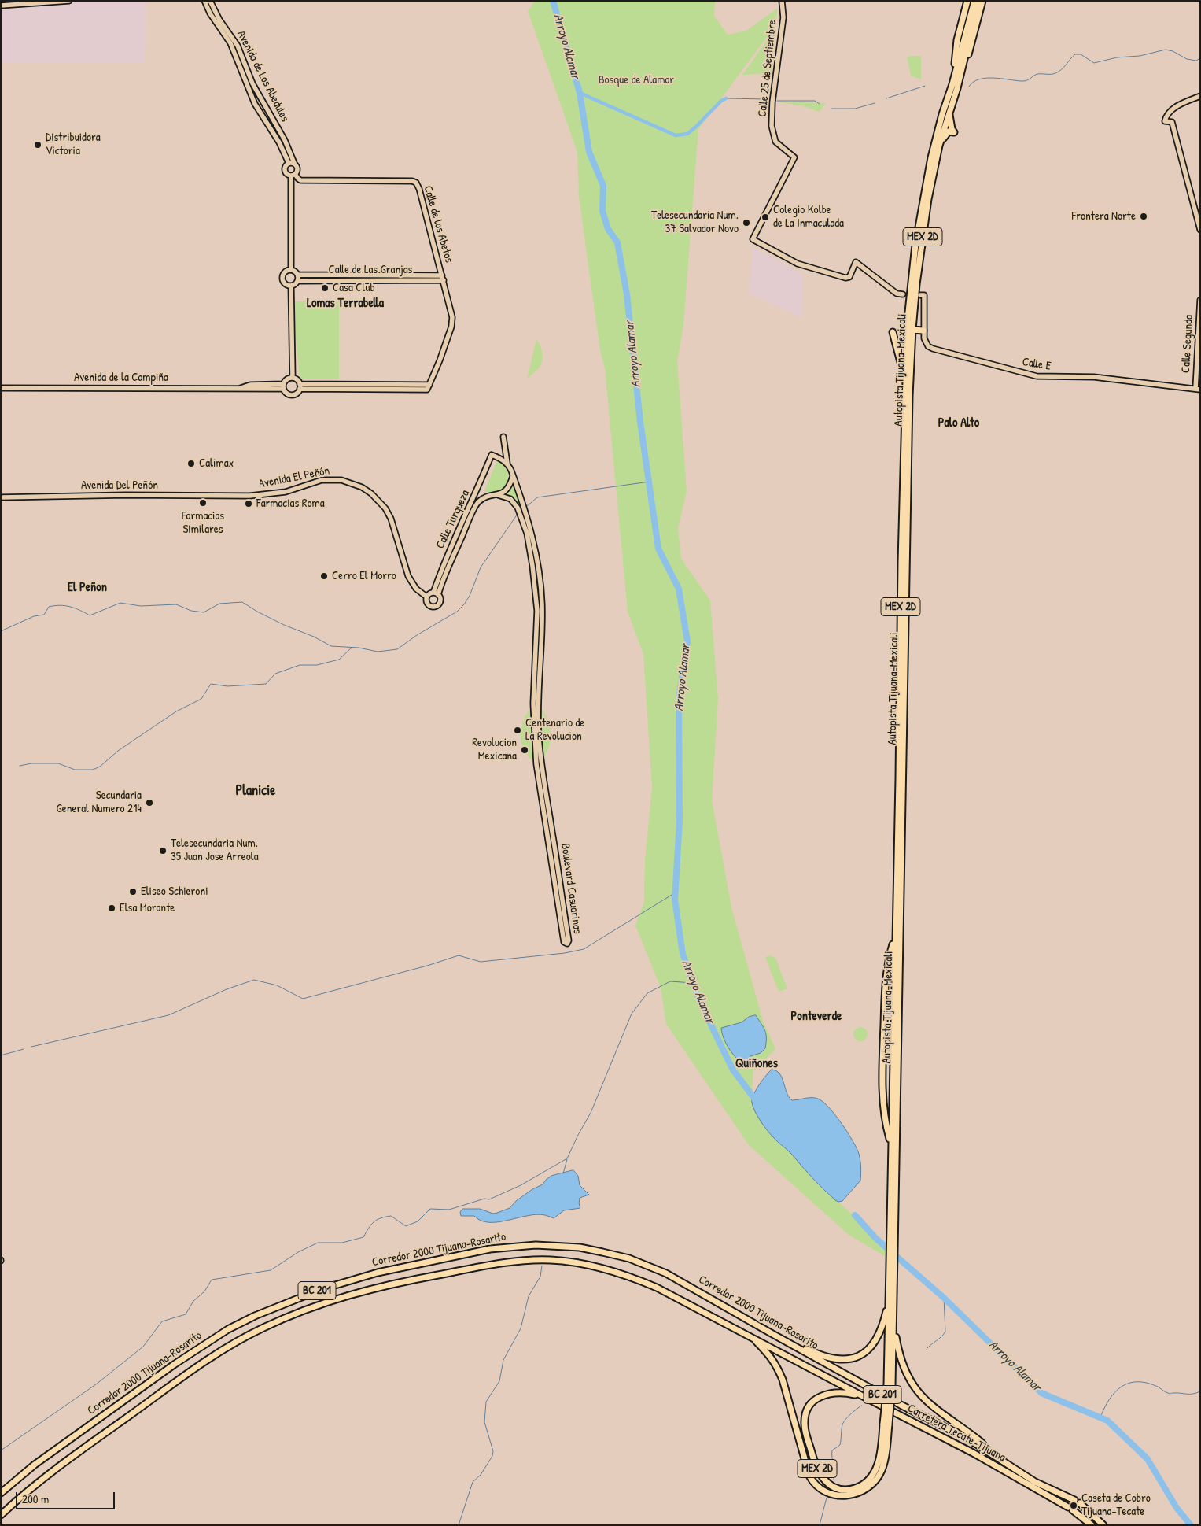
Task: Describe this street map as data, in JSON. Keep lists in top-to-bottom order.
{
  "streets": {
    "highway": [
      "MEX 2D",
      "Autopista Tijuana-Mexicali",
      "Corredor 2000 Tijuana-Rosarito",
      "BC 201",
      "Carretera Tecate–Tijuana"
    ],
    "street": [
      "Calle 25 de Septiembre",
      "Avenida de Los Abedules",
      "Calle de los Abetos",
      "Calle de Las Granjas",
      "Calle Segunda",
      "Calle E",
      "Avenida de la Campiña",
      "Avenida El Peñón",
      "Avenida Del Peñón",
      "Calle Turqueza",
      "Boulevard Casuarinas"
    ]
  },
  "crossings": [
    ["Avenida de Los Abedules", "Calle de los Abetos"],
    ["Calle de los Abetos", "Calle de Las Granjas"],
    ["Calle de los Abetos", "Avenida de la Campiña"],
    ["MEX 2D", "Autopista Tijuana-Mexicali"],
    ["MEX 2D", "Corredor 2000 Tijuana-Rosarito"],
    ["MEX 2D", "Carretera Tecate–Tijuana"],
    ["Calle Segunda", "Calle E"],
    ["Avenida El Peñón", "Avenida Del Peñón"],
    ["Avenida El Peñón", "Calle Turqueza"],
    ["Calle Turqueza", "Boulevard Casuarinas"],
    ["Corredor 2000 Tijuana-Rosarito", "Carretera Tecate–Tijuana"]
  ],
  "districts": [
    "Lomas Terrabella",
    "Palo Alto",
    "El Peñon",
    "Planicie",
    "Ponteverde",
    "Quiñones"
  ],
  "water": ["Arroyo Alamar"],
  "parks": ["Bosque de Alamar"],
  "places": [
    "Distribuidora Victoria",
    "Frontera Norte",
    "Colegio Kolbe de La Inmaculada",
    "Telesecundaria Num. 37 Salvador Novo",
    "Casa Club",
    "Calimax",
    "Farmacias Similares",
    "Farmacias Roma",
    "Cerro El Morro",
    "Centenario de La Revolucion",
    "Revolucion Mexicana",
    "Secundaria General Numero 214",
    "Telesecundaria Num. 35 Juan Jose Arreola",
    "Eliseo Schieroni",
    "Elsa Morante",
    "Caseta de Cobro Tijuana-Tecate"
  ],
  "scale_bar": "200 m"
}
